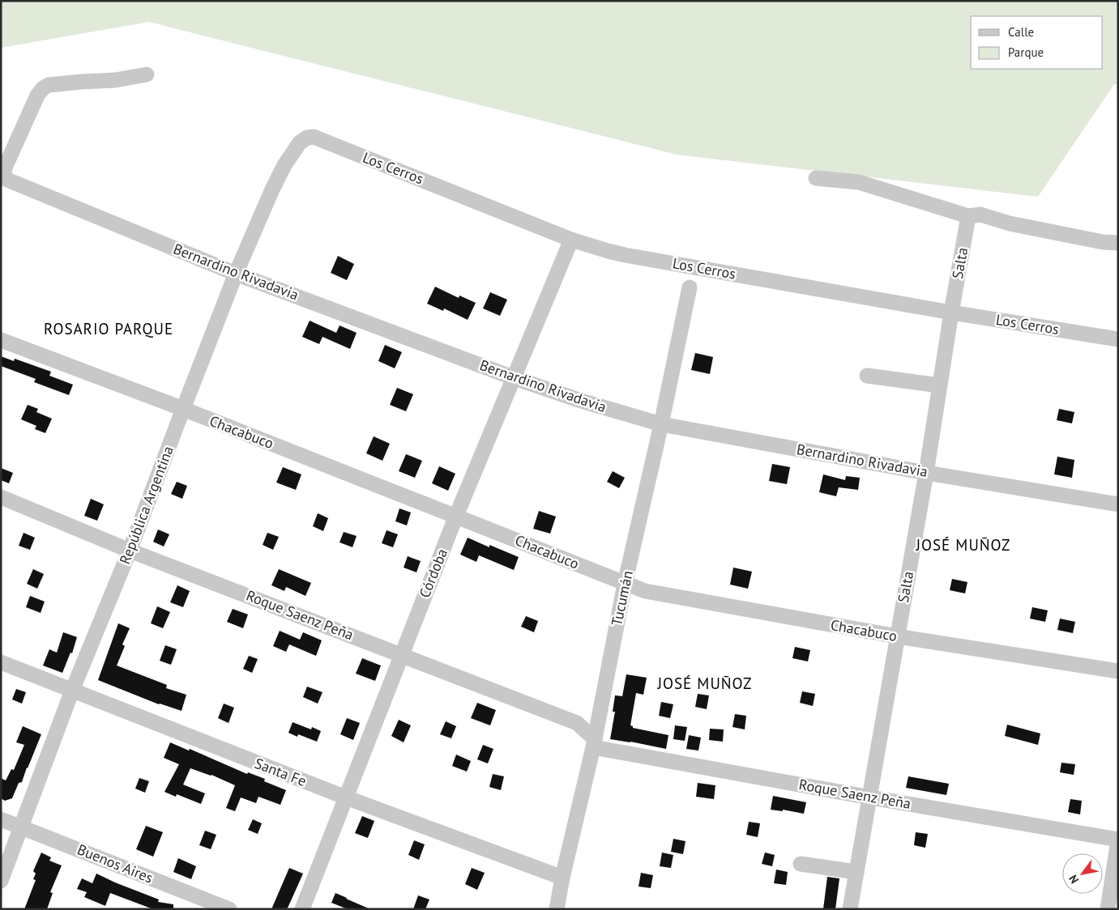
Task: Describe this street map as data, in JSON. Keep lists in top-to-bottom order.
{
  "streets": {
    "street": [
      "Los Cerros",
      "Salta",
      "Bernardino Rivadavia",
      "Chacabuco",
      "República Argentina",
      "Córdoba",
      "Tucumán",
      "Roque Saenz Peña",
      "Santa Fe",
      "Buenos Aires"
    ]
  },
  "crossings": [
    ["Los Cerros", "Salta"],
    ["Los Cerros", "República Argentina"],
    ["Los Cerros", "Córdoba"],
    ["Salta", "Bernardino Rivadavia"],
    ["Salta", "Chacabuco"],
    ["Salta", "Roque Saenz Peña"],
    ["Bernardino Rivadavia", "República Argentina"],
    ["Bernardino Rivadavia", "Córdoba"],
    ["Bernardino Rivadavia", "Tucumán"],
    ["Chacabuco", "República Argentina"],
    ["Chacabuco", "Córdoba"],
    ["Chacabuco", "Tucumán"],
    ["República Argentina", "Roque Saenz Peña"],
    ["República Argentina", "Santa Fe"],
    ["República Argentina", "Buenos Aires"],
    ["Córdoba", "Roque Saenz Peña"],
    ["Córdoba", "Santa Fe"],
    ["Tucumán", "Roque Saenz Peña"],
    ["Tucumán", "Santa Fe"]
  ],
  "districts": ["ROSARIO PARQUE", "JOSÉ MUÑOZ", "JOSÉ MUÑOZ"],
  "legend": ["Calle", "Parque"],
  "north": "bottom left"
}
